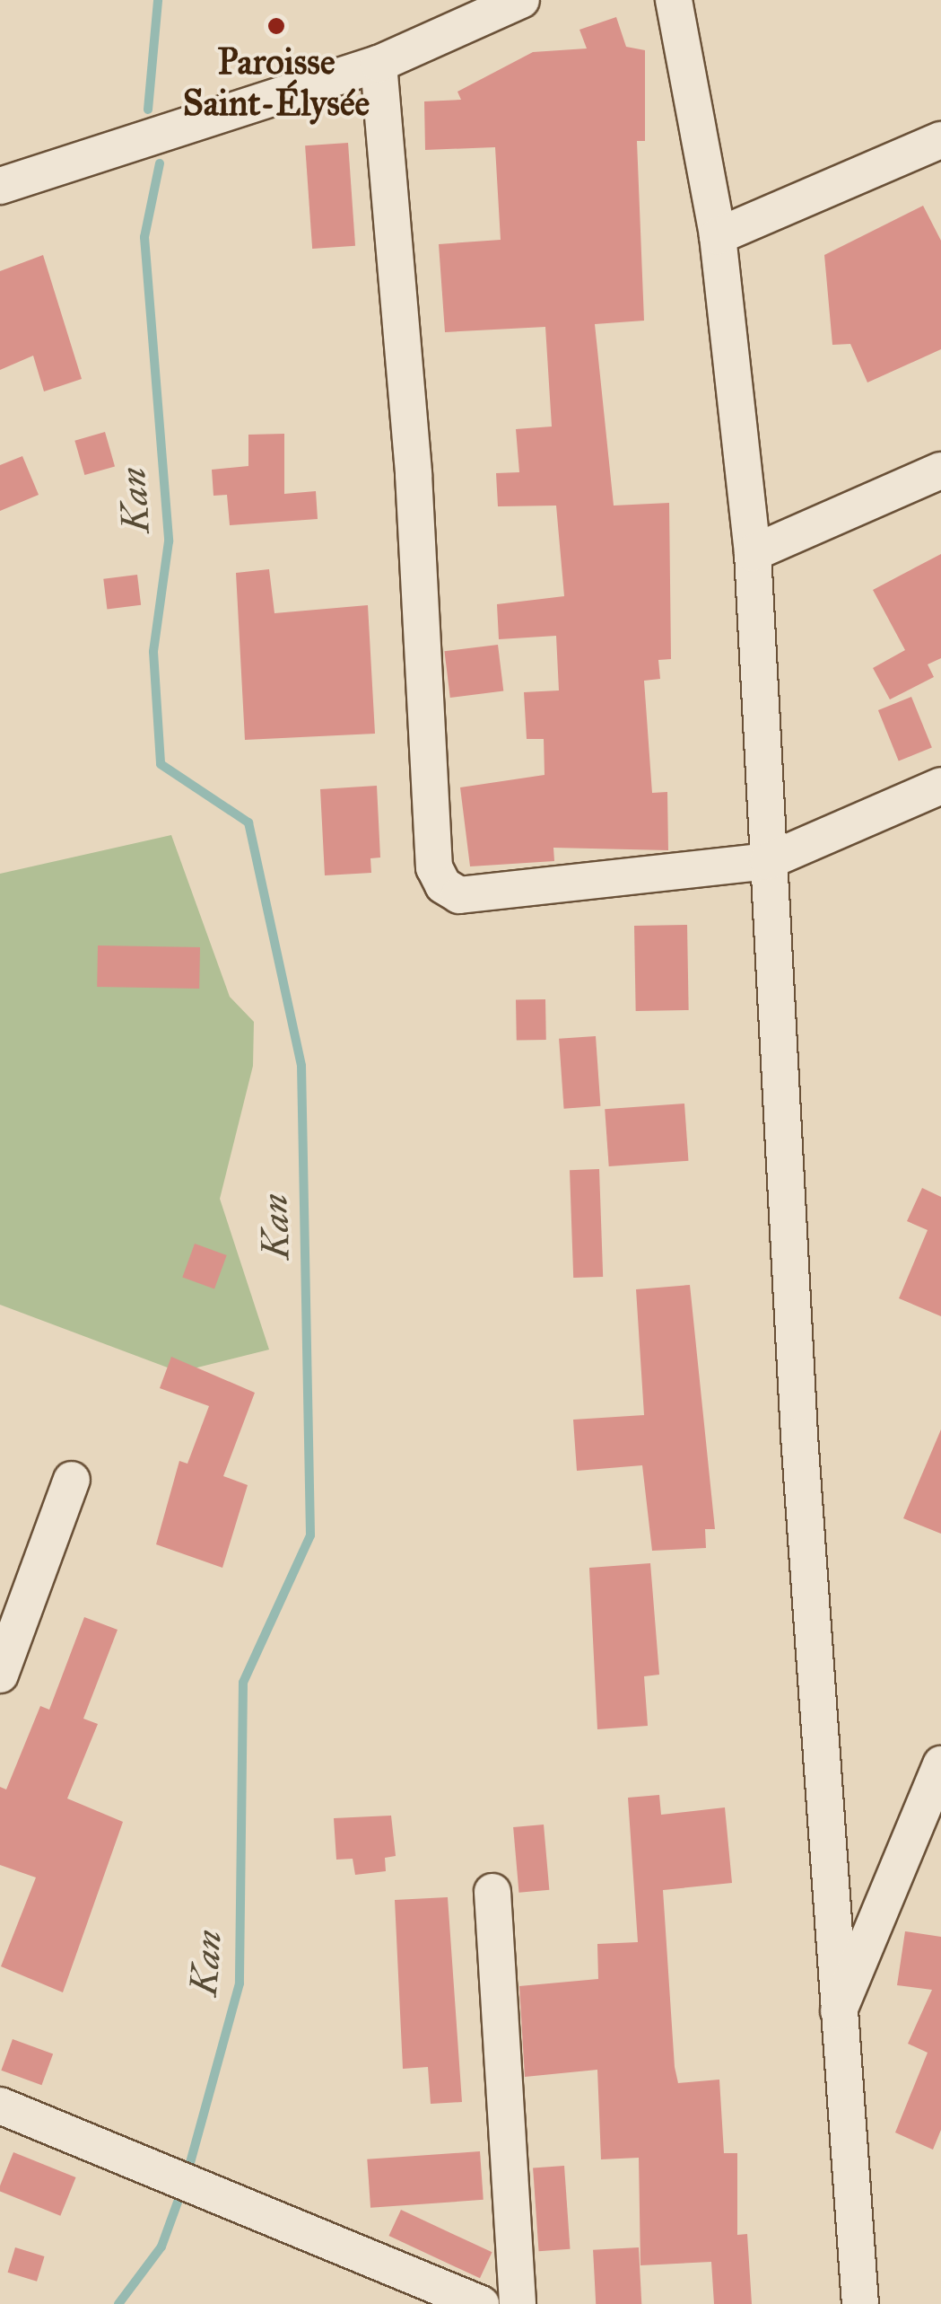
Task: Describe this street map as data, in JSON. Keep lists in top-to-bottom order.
{
  "water": ["Kan"],
  "places": ["Paroisse Saint-Élysée"]
}
